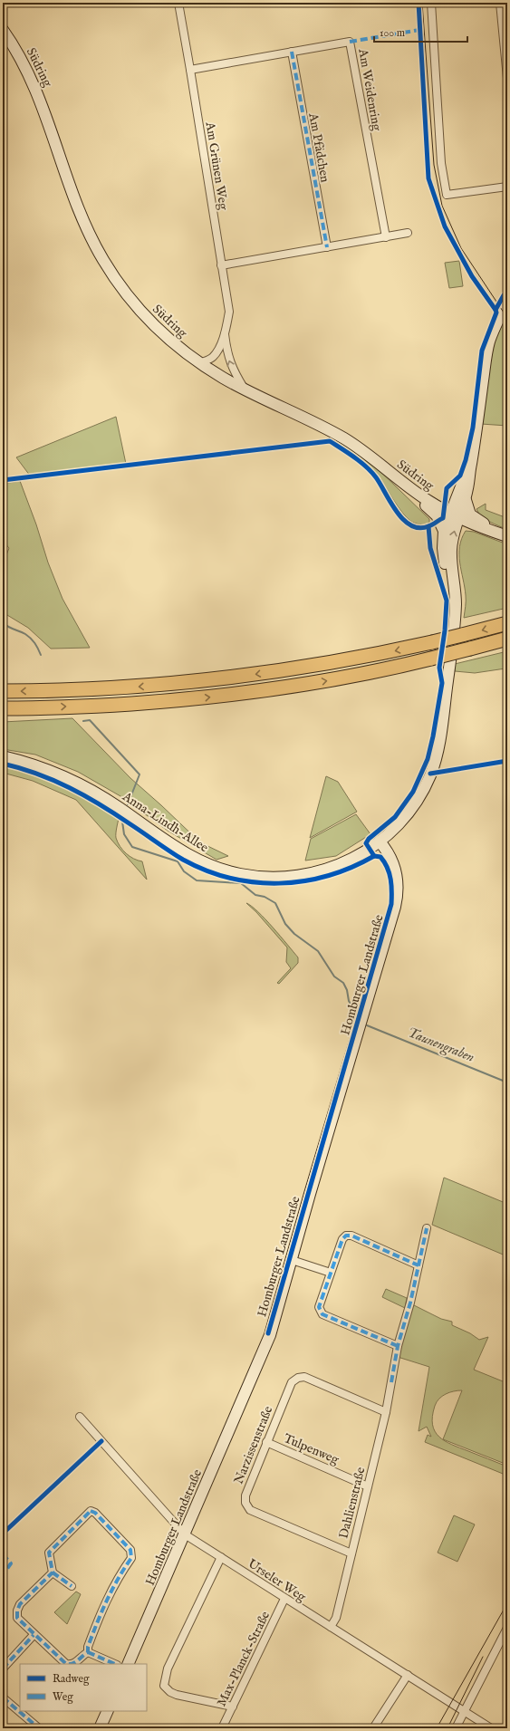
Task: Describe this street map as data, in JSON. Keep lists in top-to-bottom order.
{
  "streets": {
    "main road": ["Südring", "Anna-Lindh-Allee", "Homburger Landstraße"],
    "street": [
      "Am Weidenring",
      "Am Pfädchen",
      "Am Grünen Weg",
      "Narzissenstraße",
      "Tulpenweg",
      "Dahlienstraße",
      "Urseler Weg",
      "Max-Planck-Straße"
    ]
  },
  "crossings": [
    ["Südring", "Am Grünen Weg"],
    ["Am Weidenring", "Am Pfädchen"],
    ["Am Weidenring", "Am Grünen Weg"],
    ["Anna-Lindh-Allee", "Homburger Landstraße"],
    ["Homburger Landstraße", "Urseler Weg"],
    ["Narzissenstraße", "Tulpenweg"],
    ["Narzissenstraße", "Dahlienstraße"],
    ["Tulpenweg", "Dahlienstraße"],
    ["Dahlienstraße", "Urseler Weg"],
    ["Urseler Weg", "Max-Planck-Straße"]
  ],
  "water": ["Taunengraben"],
  "legend": ["Radweg", "Weg"],
  "scale_bar": "100 m"
}
